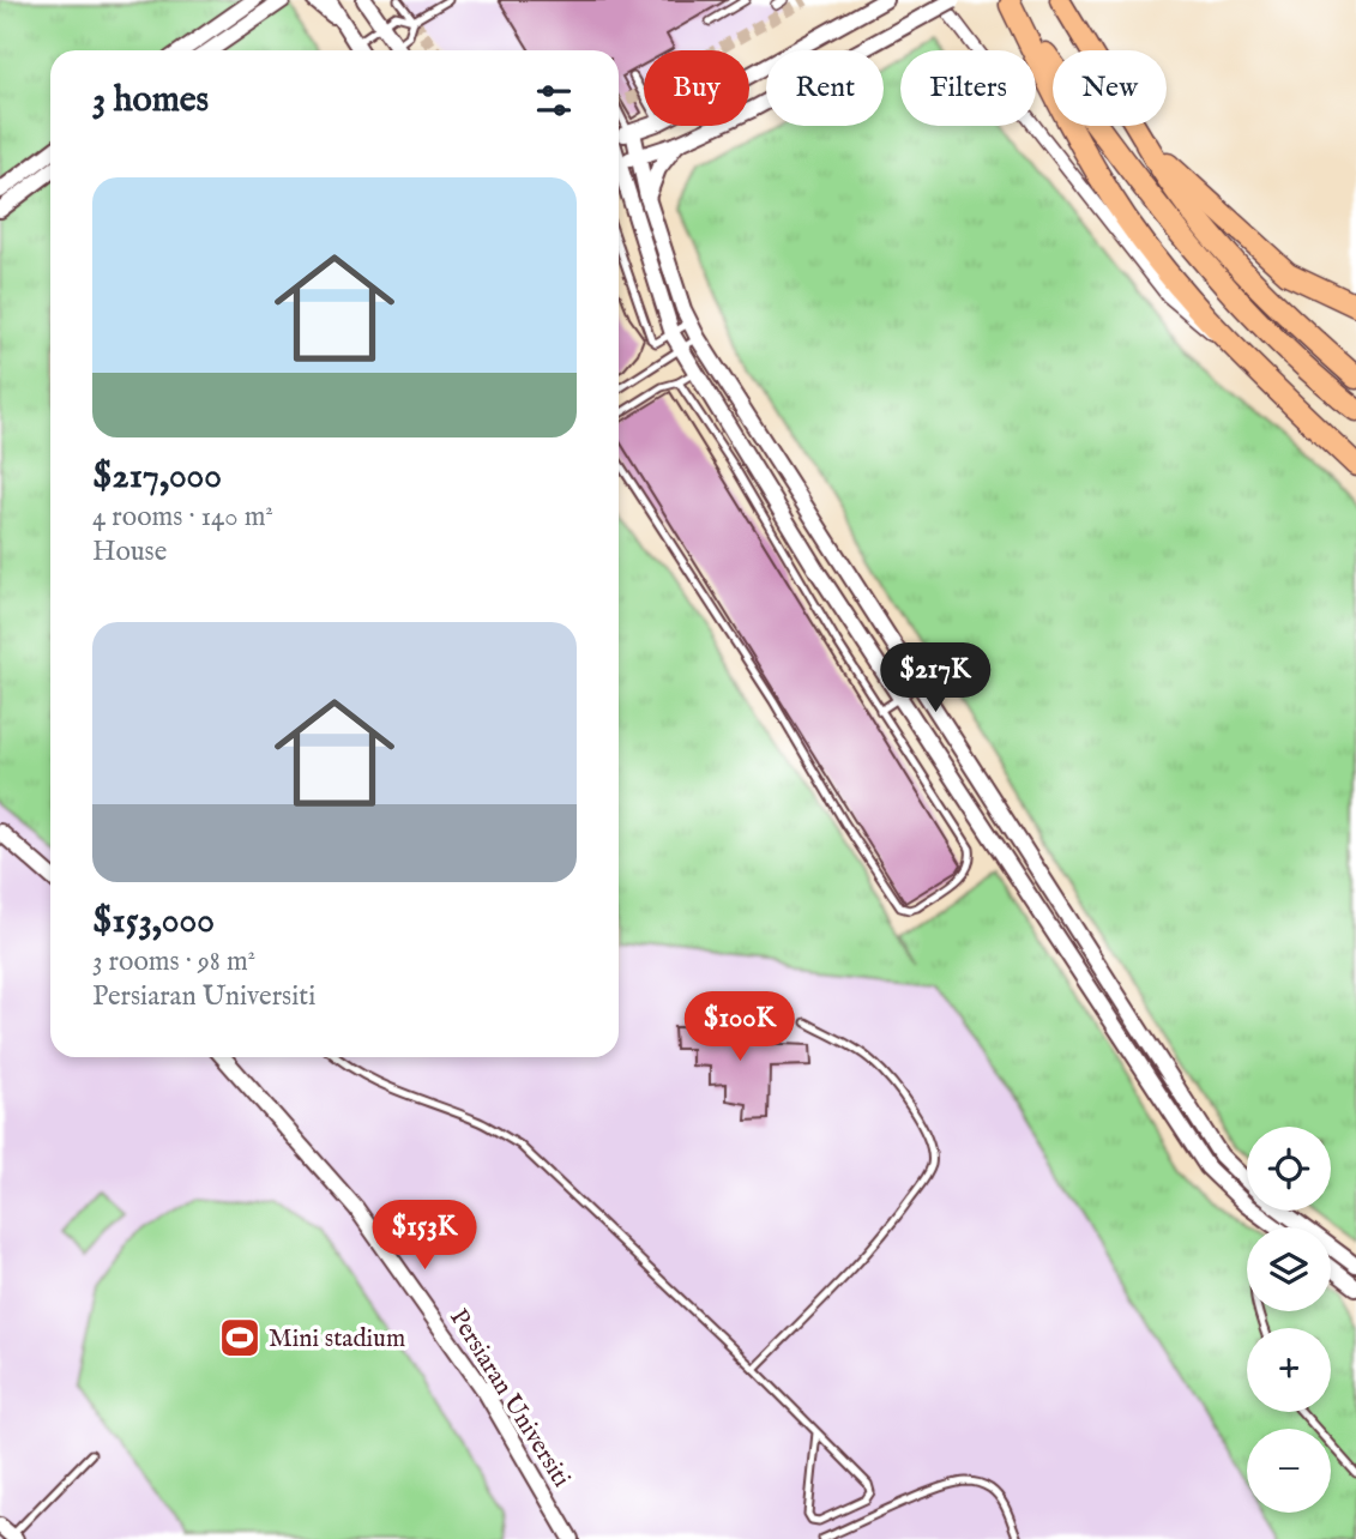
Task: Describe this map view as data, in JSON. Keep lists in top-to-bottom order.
{
  "streets": {
    "street": ["Persiaran Universiti"]
  },
  "places": {
    "sports": ["Mini stadium"]
  },
  "page": {
    "chip": [
      "Buy",
      "Rent",
      "Filters",
      "New"
    ],
    "heading": "3 homes",
    "list": [
      {
        "name": "$217,000",
        "note": "4 rooms · 140 m² · House"
      },
      {
        "name": "$153,000",
        "note": "3 rooms · 98 m² · Persiaran Universiti"
      }
    ],
    "price": ["$217K", "$100K", "$153K"],
    "map_buttons": ["+", "−"]
  }
}
